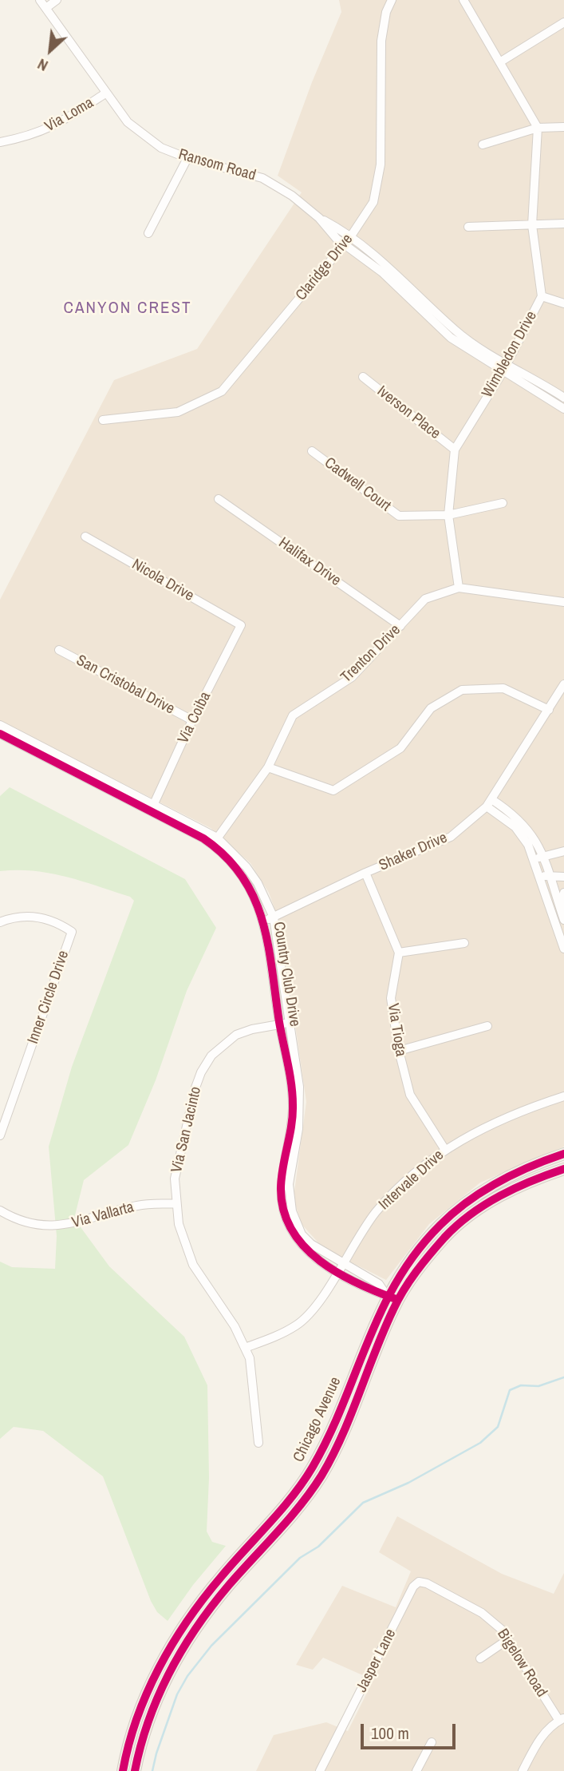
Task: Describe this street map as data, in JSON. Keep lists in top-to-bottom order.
{
  "streets": {
    "main road": ["Chicago Avenue"],
    "street": [
      "Via Loma",
      "Ransom Road",
      "Claridge Drive",
      "Wimbledon Drive",
      "Iverson Place",
      "Cadwell Court",
      "Halifax Drive",
      "Nicola Drive",
      "Trenton Drive",
      "San Cristobal Drive",
      "Via Coiba",
      "Shaker Drive",
      "Country Club Drive",
      "Inner Circle Drive",
      "Via Tioga",
      "Via San Jacinto",
      "Intervale Drive",
      "Via Vallarta",
      "Jasper Lane",
      "Bigelow Road"
    ]
  },
  "crossings": [
    ["Via Loma", "Ransom Road"],
    ["Ransom Road", "Claridge Drive"],
    ["Ransom Road", "Wimbledon Drive"],
    ["Wimbledon Drive", "Iverson Place"],
    ["Wimbledon Drive", "Cadwell Court"],
    ["Wimbledon Drive", "Trenton Drive"],
    ["Halifax Drive", "Trenton Drive"],
    ["Nicola Drive", "Via Coiba"],
    ["Trenton Drive", "Country Club Drive"],
    ["San Cristobal Drive", "Via Coiba"],
    ["Via Coiba", "Country Club Drive"],
    ["Shaker Drive", "Country Club Drive"],
    ["Country Club Drive", "Via San Jacinto"],
    ["Country Club Drive", "Intervale Drive"],
    ["Country Club Drive", "Chicago Avenue"],
    ["Via Tioga", "Intervale Drive"],
    ["Via San Jacinto", "Intervale Drive"],
    ["Via San Jacinto", "Via Vallarta"],
    ["Jasper Lane", "Bigelow Road"]
  ],
  "districts": ["CANYON CREST"],
  "scale_bar": "100 m",
  "north": "bottom left"
}
